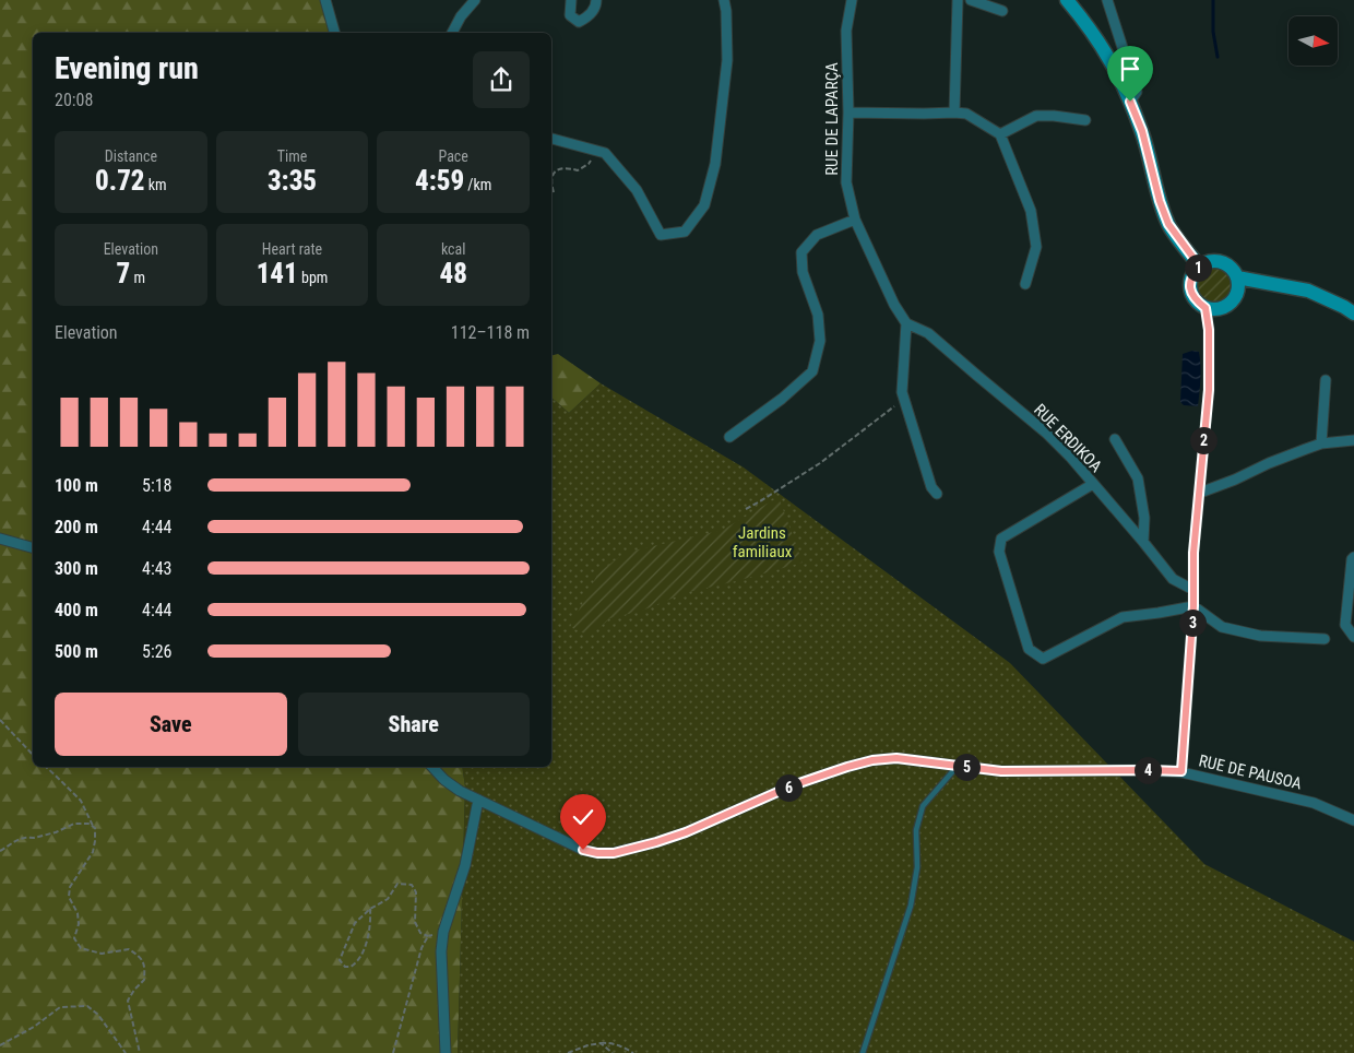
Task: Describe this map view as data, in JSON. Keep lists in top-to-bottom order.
{
  "streets": {
    "street": ["RUE DE LAPARÇA", "RUE ERDIKOA", "RUE DE PAUSOA"]
  },
  "crossings": [
    ["RUE DE LAPARÇA", "RUE ERDIKOA"]
  ],
  "parks": ["Jardins familiaux"],
  "north": "right",
  "page": {
    "heading": ["Evening run", "20:08"],
    "stats": [
      ["Distance", "0.72 km"],
      ["Time", "3:35"],
      ["Pace", "4:59 /km"],
      ["Elevation", "7 m"],
      ["Heart rate", "141 bpm"],
      ["kcal", "48"]
    ],
    "pins": [
      "1",
      "2",
      "3",
      "5",
      "4",
      "6"
    ],
    "chart": ["Elevation", "112–118 m"],
    "list": [
      {
        "name": "100 m",
        "note": "5:18"
      },
      {
        "name": "200 m",
        "note": "4:44"
      },
      {
        "name": "300 m",
        "note": "4:43"
      },
      {
        "name": "400 m",
        "note": "4:44"
      },
      {
        "name": "500 m",
        "note": "5:26"
      }
    ],
    "buttons": ["Save", "Share"]
  }
}
